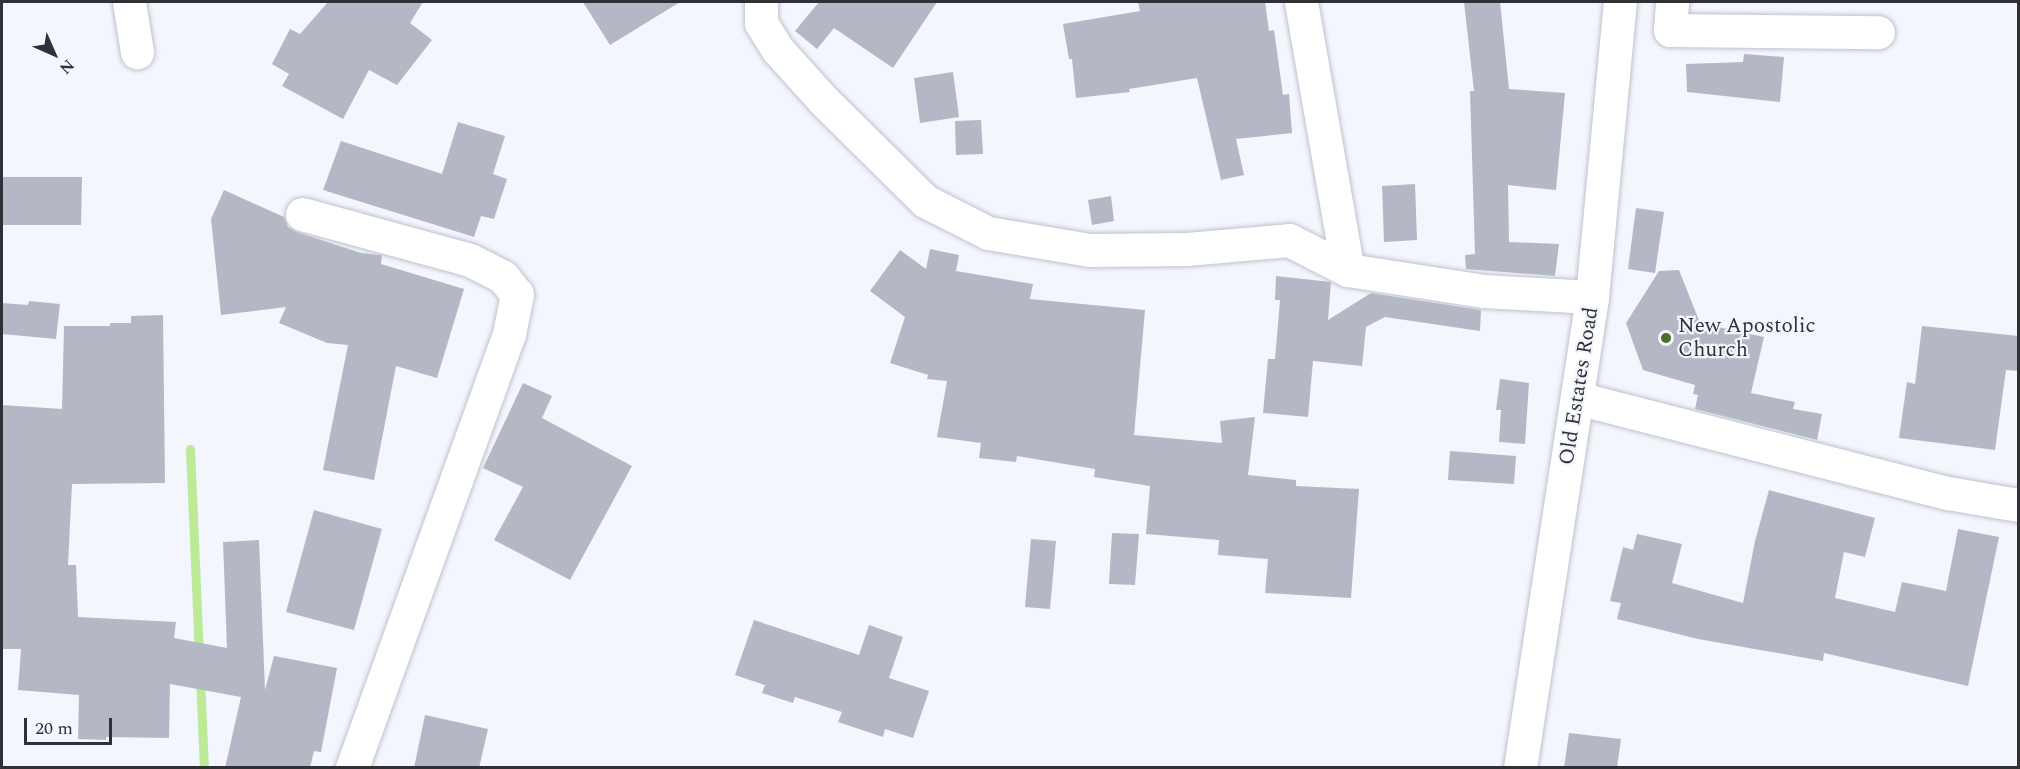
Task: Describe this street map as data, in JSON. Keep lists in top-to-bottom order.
{
  "streets": {
    "street": ["Old Estates Road"]
  },
  "places": ["New Apostolic Church"],
  "scale_bar": "20 m",
  "north": "bottom right"
}
